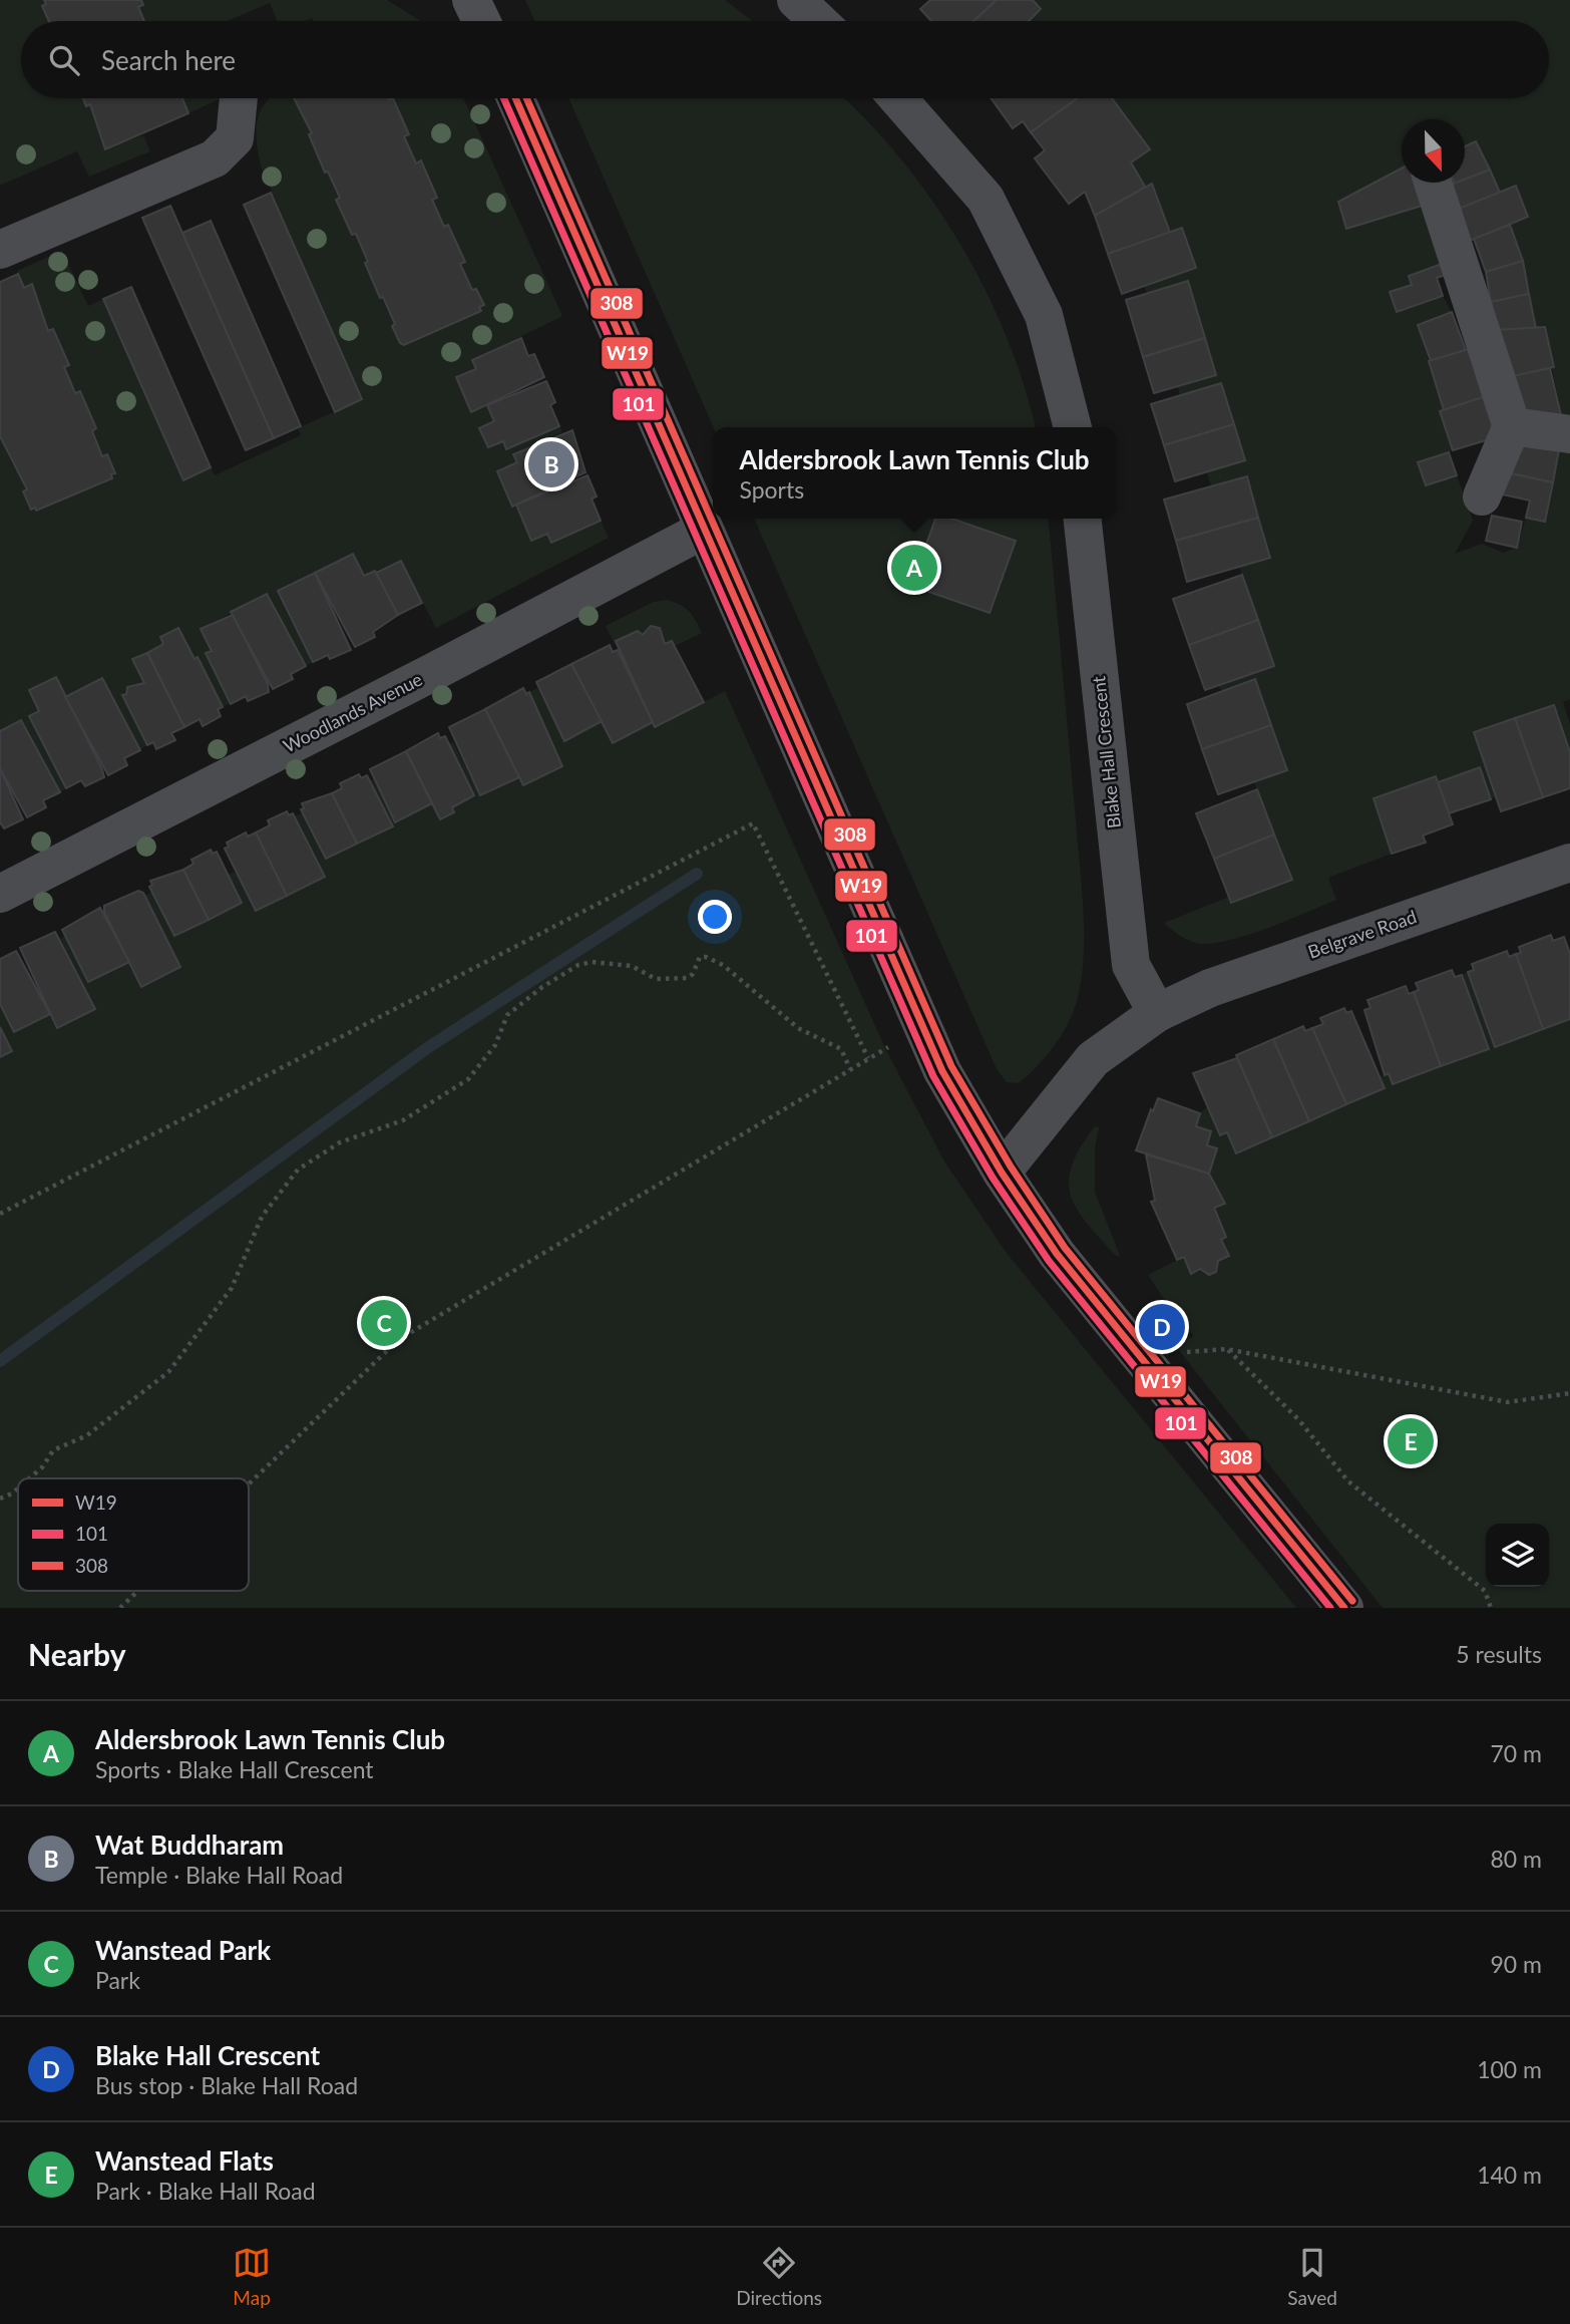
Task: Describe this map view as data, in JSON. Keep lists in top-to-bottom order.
{
  "streets": {
    "street": ["Woodlands Avenue", "Blake Hall Crescent", "Belgrave Road"]
  },
  "crossings": [
    ["Blake Hall Crescent", "Belgrave Road"]
  ],
  "lines": ["transit line W19", "transit line 101", "transit line 308"],
  "legend": ["W19", "101", "308"],
  "north": "bottom",
  "page": {
    "search": "Search here",
    "popup": ["Aldersbrook Lawn Tennis Club", "Sports"],
    "pins": [
      "B",
      "A",
      "C",
      "D",
      "E"
    ],
    "heading": ["Nearby", "5 results"],
    "list": [
      {
        "mark": "A",
        "name": "Aldersbrook Lawn Tennis Club",
        "note": "Sports · Blake Hall Crescent",
        "value": "70 m"
      },
      {
        "mark": "B",
        "name": "Wat Buddharam",
        "note": "Temple · Blake Hall Road",
        "value": "80 m"
      },
      {
        "mark": "C",
        "name": "Wanstead Park",
        "note": "Park",
        "value": "90 m"
      },
      {
        "mark": "D",
        "name": "Blake Hall Crescent",
        "note": "Bus stop · Blake Hall Road",
        "value": "100 m"
      },
      {
        "mark": "E",
        "name": "Wanstead Flats",
        "note": "Park · Blake Hall Road",
        "value": "140 m"
      }
    ],
    "nav": ["Map", "Directions", "Saved"]
  }
}
